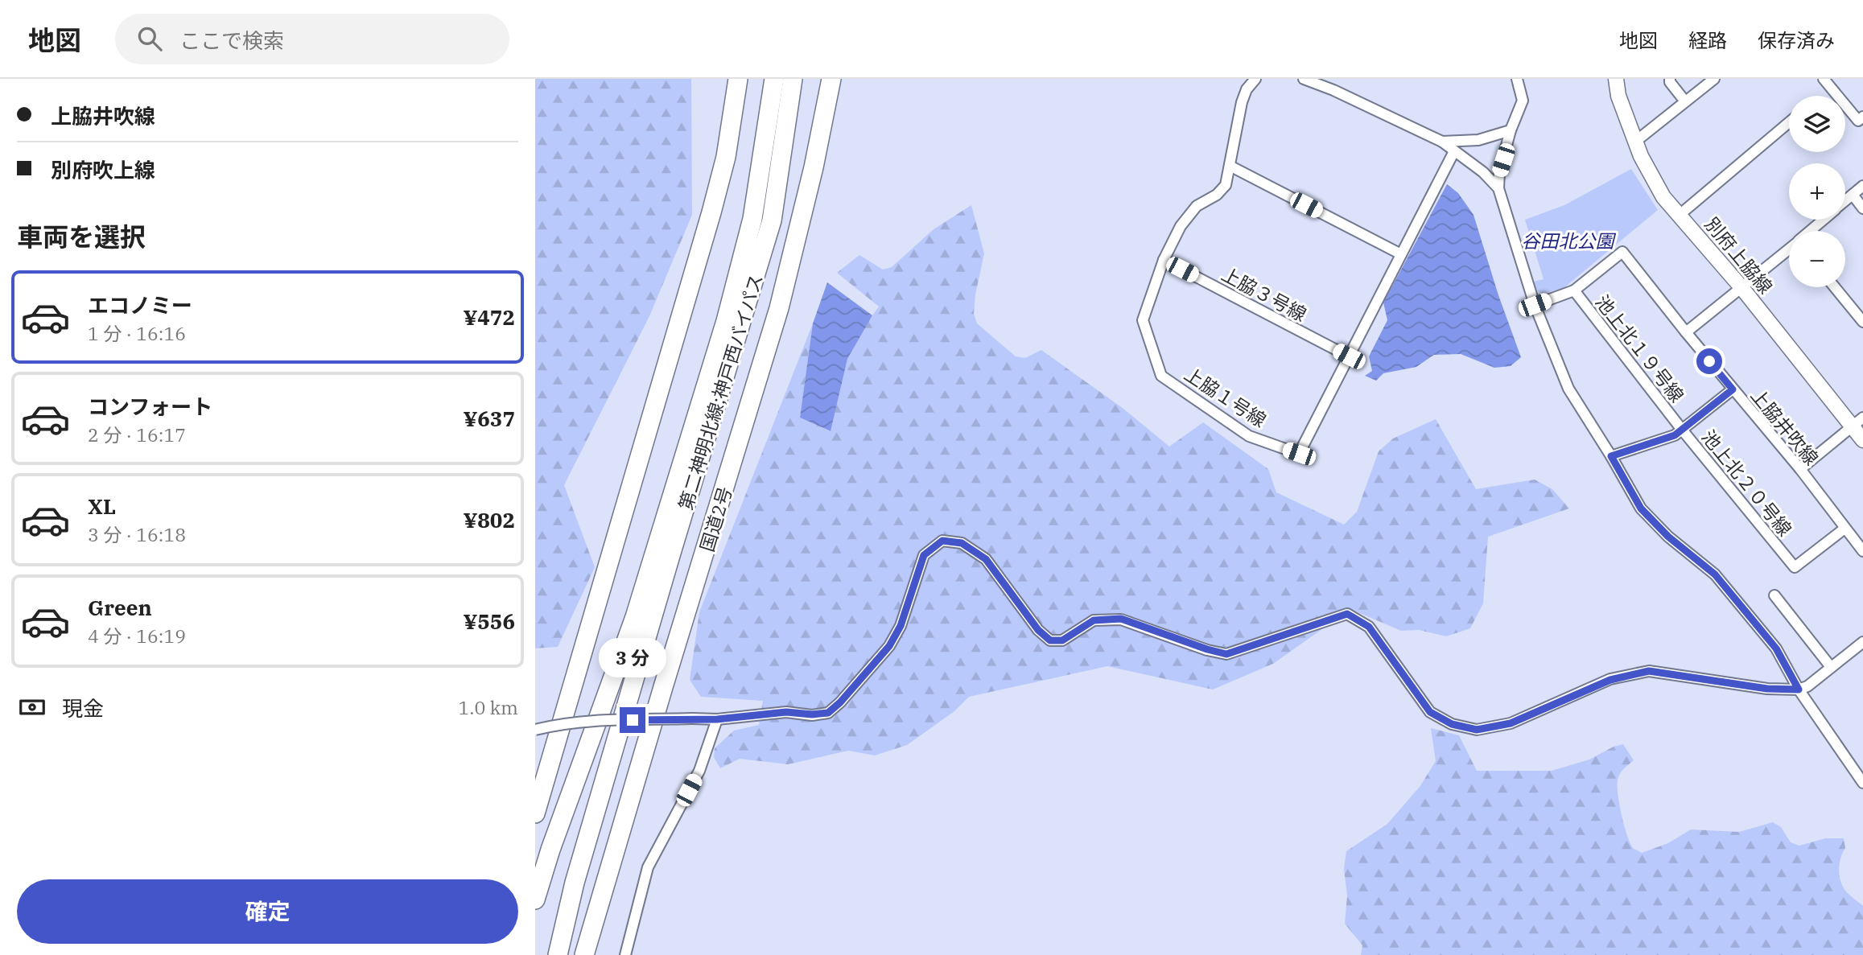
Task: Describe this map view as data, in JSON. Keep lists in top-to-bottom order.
{
  "streets": {
    "highway": ["第二神明北線;神戸西バイパス", "国道2号"],
    "street": [
      "別府上脇線",
      "上脇３号線",
      "池上北１９号線",
      "上脇１号線",
      "上脇井吹線",
      "池上北２０号線"
    ]
  },
  "crossings": [
    ["上脇３号線", "上脇１号線"],
    ["池上北１９号線", "上脇井吹線"],
    ["池上北１９号線", "池上北２０号線"],
    ["上脇井吹線", "池上北２０号線"]
  ],
  "parks": ["谷田北公園"],
  "page": {
    "header": "地図",
    "search": "ここで検索",
    "nav": ["地図", "経路", "保存済み"],
    "banner": ["上脇井吹線", "別府吹上線"],
    "map_buttons": ["+", "−"],
    "heading": "車両を選択",
    "list": [
      {
        "name": "エコノミー",
        "note": "1 分 · 16:16",
        "value": "¥472"
      },
      {
        "name": "コンフォート",
        "note": "2 分 · 16:17",
        "value": "¥637"
      },
      {
        "name": "XL",
        "note": "3 分 · 16:18",
        "value": "¥802"
      },
      {
        "name": "Green",
        "note": "4 分 · 16:19",
        "value": "¥556"
      }
    ],
    "bubble": "3 分",
    "pay": ["現金", "1.0 km"],
    "buttons": "確定"
  }
}
